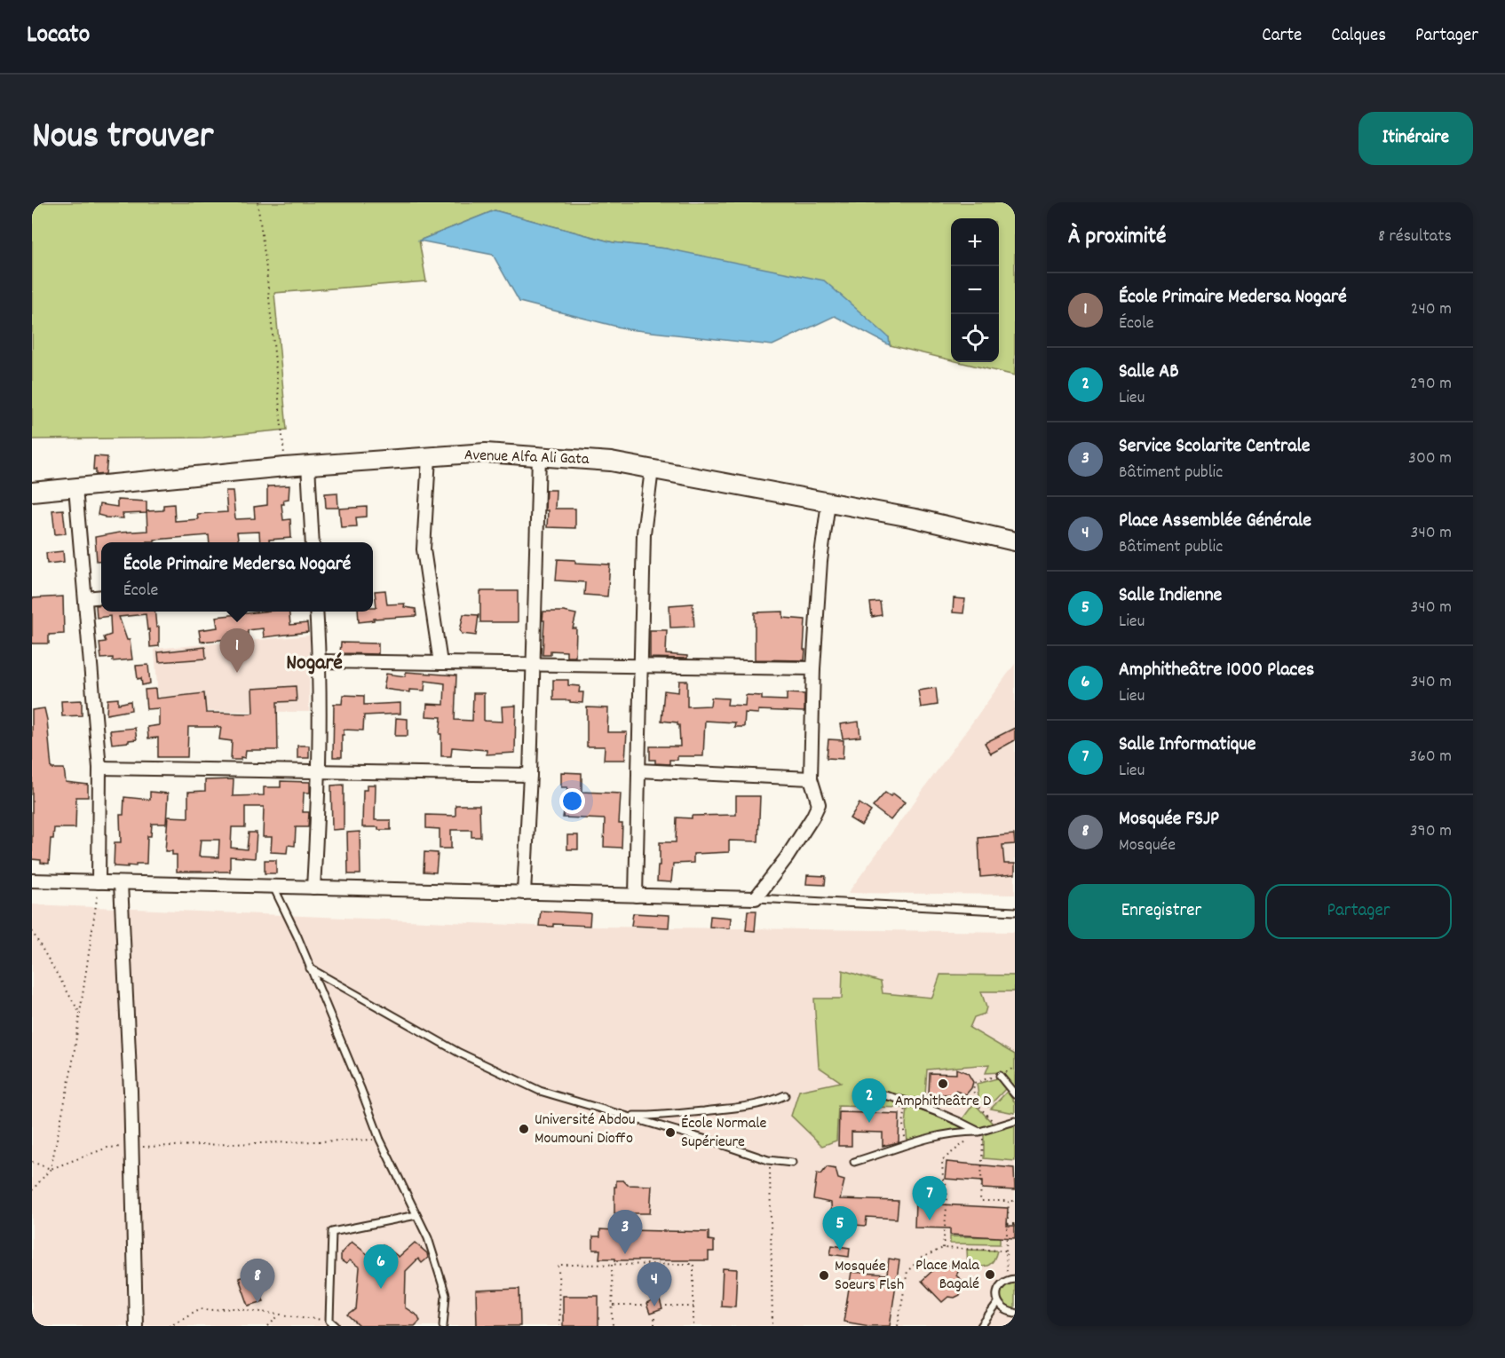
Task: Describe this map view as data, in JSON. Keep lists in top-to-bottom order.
{
  "streets": {
    "street": ["Avenue Alfa Ali Gata"]
  },
  "districts": ["Nogaré"],
  "places": [
    "Amphitheâtre D",
    "Université Abdou Moumouni Dioffo",
    "École Normale Supérieure",
    "Place Mala Bagalé",
    "Mosquée Soeurs Flsh"
  ],
  "page": {
    "header": "Locato",
    "nav": ["Carte", "Calques", "Partager"],
    "title": "Nous trouver",
    "buttons": [
      "Itinéraire",
      ["Enregistrer", "Partager"]
    ],
    "heading": ["À proximité", "8 résultats"],
    "map_buttons": ["+", "−"],
    "list": [
      {
        "mark": "1",
        "name": "École Primaire Medersa Nogaré",
        "note": "École",
        "value": "240 m"
      },
      {
        "mark": "2",
        "name": "Salle AB",
        "note": "Lieu",
        "value": "290 m"
      },
      {
        "mark": "3",
        "name": "Service Scolarite Centrale",
        "note": "Bâtiment public",
        "value": "300 m"
      },
      {
        "mark": "4",
        "name": "Place Assemblée Générale",
        "note": "Bâtiment public",
        "value": "340 m"
      },
      {
        "mark": "5",
        "name": "Salle Indienne",
        "note": "Lieu",
        "value": "340 m"
      },
      {
        "mark": "6",
        "name": "Amphitheâtre 1000 Places",
        "note": "Lieu",
        "value": "340 m"
      },
      {
        "mark": "7",
        "name": "Salle Informatique",
        "note": "Lieu",
        "value": "360 m"
      },
      {
        "mark": "8",
        "name": "Mosquée FSJP",
        "note": "Mosquée",
        "value": "390 m"
      }
    ],
    "popup": ["École Primaire Medersa Nogaré", "École"],
    "pins": [
      "1",
      "2",
      "7",
      "5",
      "3",
      "6",
      "8",
      "4"
    ]
  }
}
